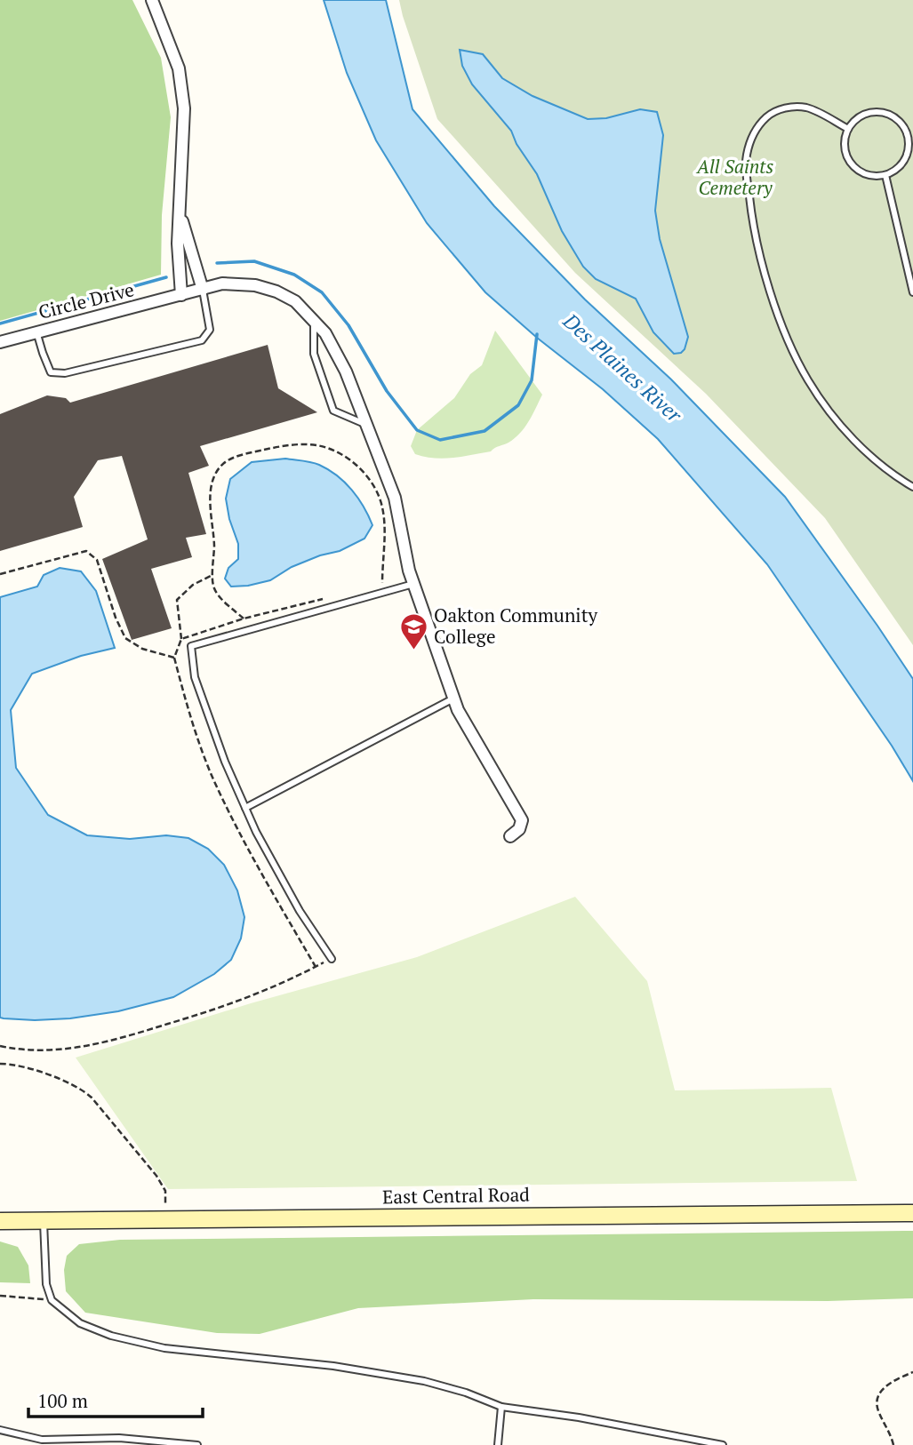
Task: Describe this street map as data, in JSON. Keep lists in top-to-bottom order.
{
  "streets": {
    "main road": ["East Central Road"],
    "street": ["Circle Drive"]
  },
  "water": ["Des Plaines River"],
  "parks": ["All Saints Cemetery"],
  "places": {
    "school or university": ["Oakton Community College"]
  },
  "scale_bar": "100 m"
}
